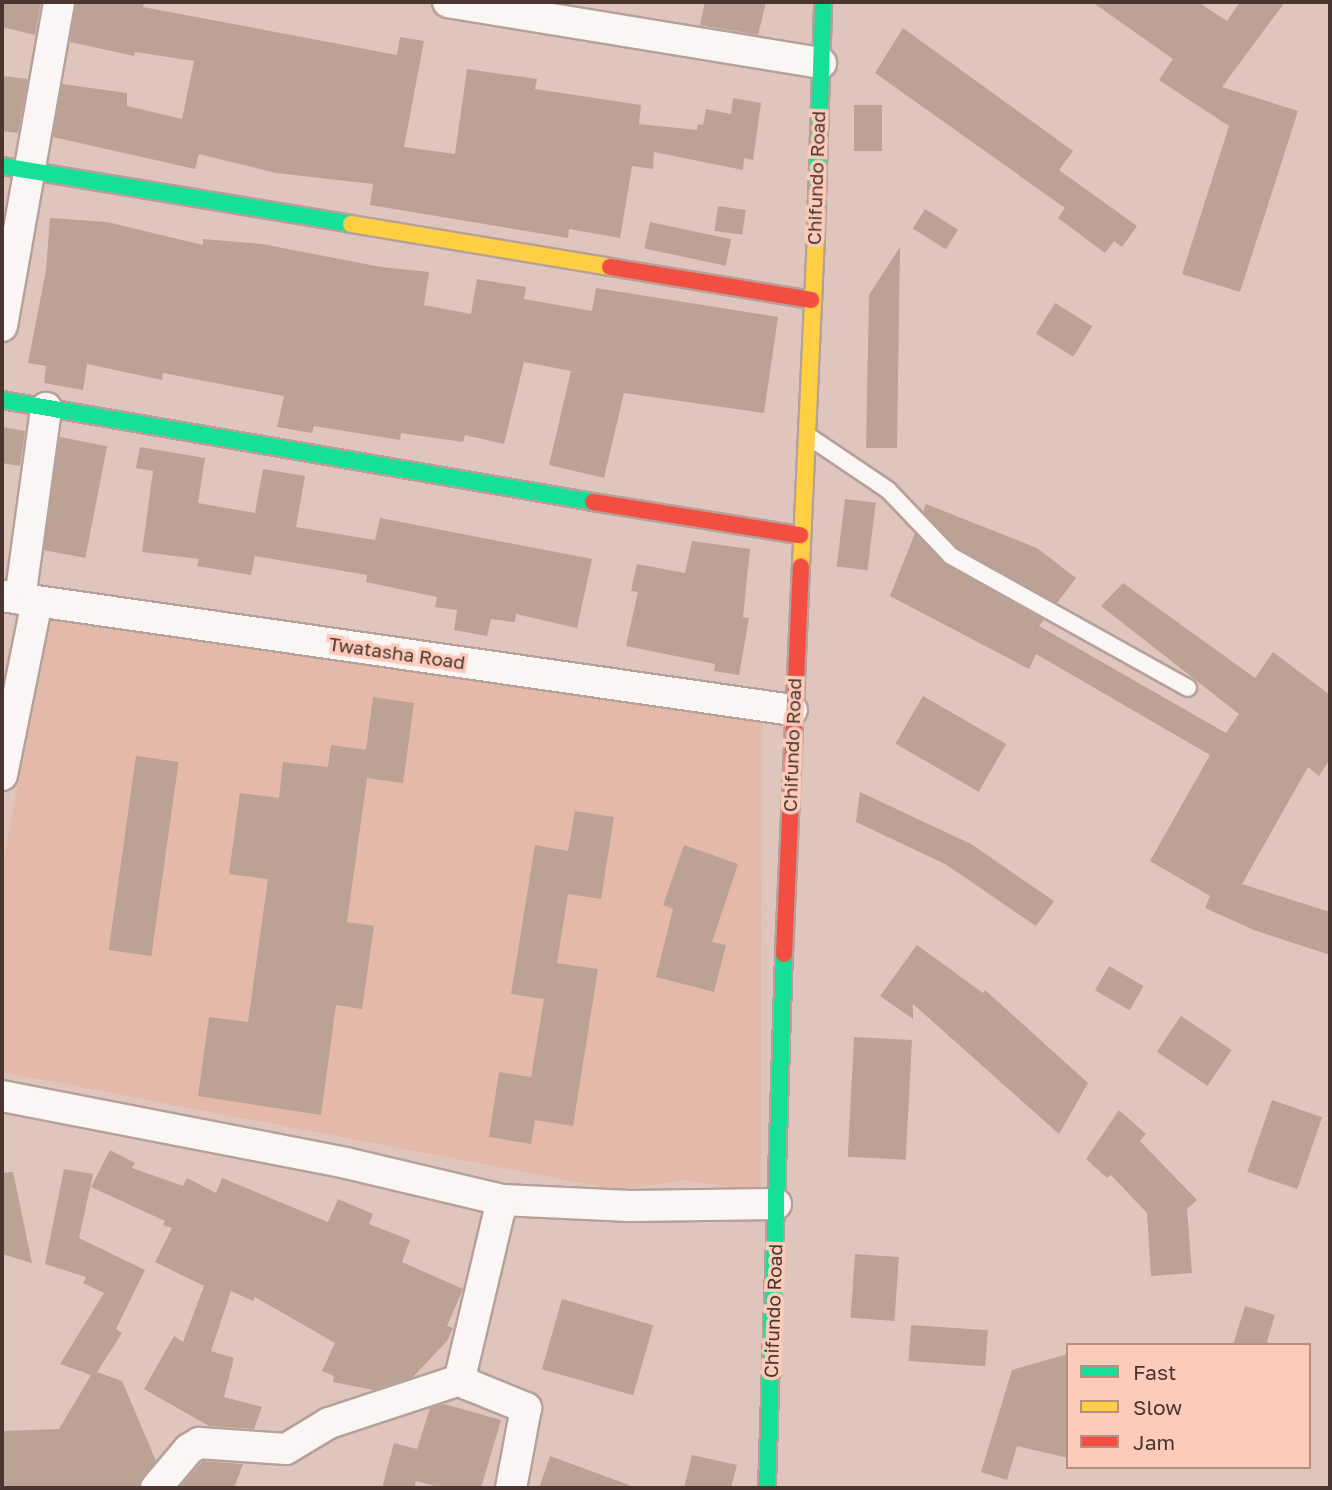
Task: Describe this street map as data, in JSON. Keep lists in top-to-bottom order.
{
  "streets": {
    "street": ["Chifundo Road", "Twatasha Road"]
  },
  "crossings": [
    ["Chifundo Road", "Twatasha Road"]
  ],
  "legend": ["Fast", "Slow", "Jam"]
}
